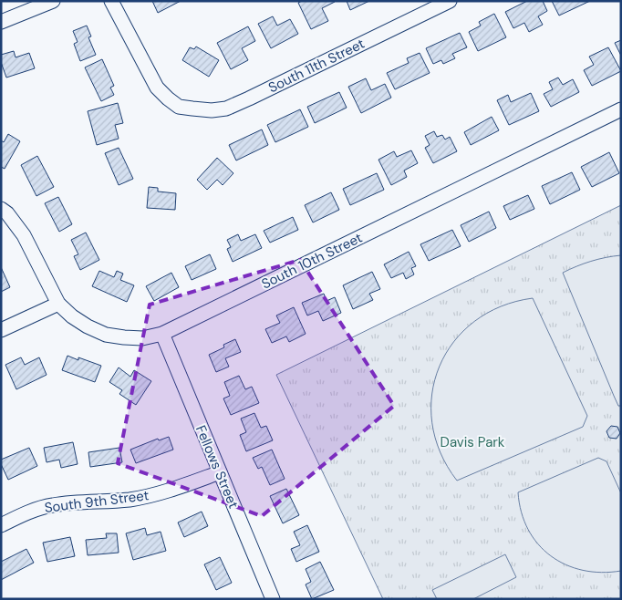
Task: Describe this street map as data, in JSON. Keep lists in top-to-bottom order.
{
  "streets": {
    "street": [
      "South 11th Street",
      "South 10th Street",
      "Fellows Street",
      "South 9th Street"
    ]
  },
  "crossings": [
    ["South 10th Street", "Fellows Street"],
    ["Fellows Street", "South 9th Street"]
  ],
  "parks": ["Davis Park"]
}
